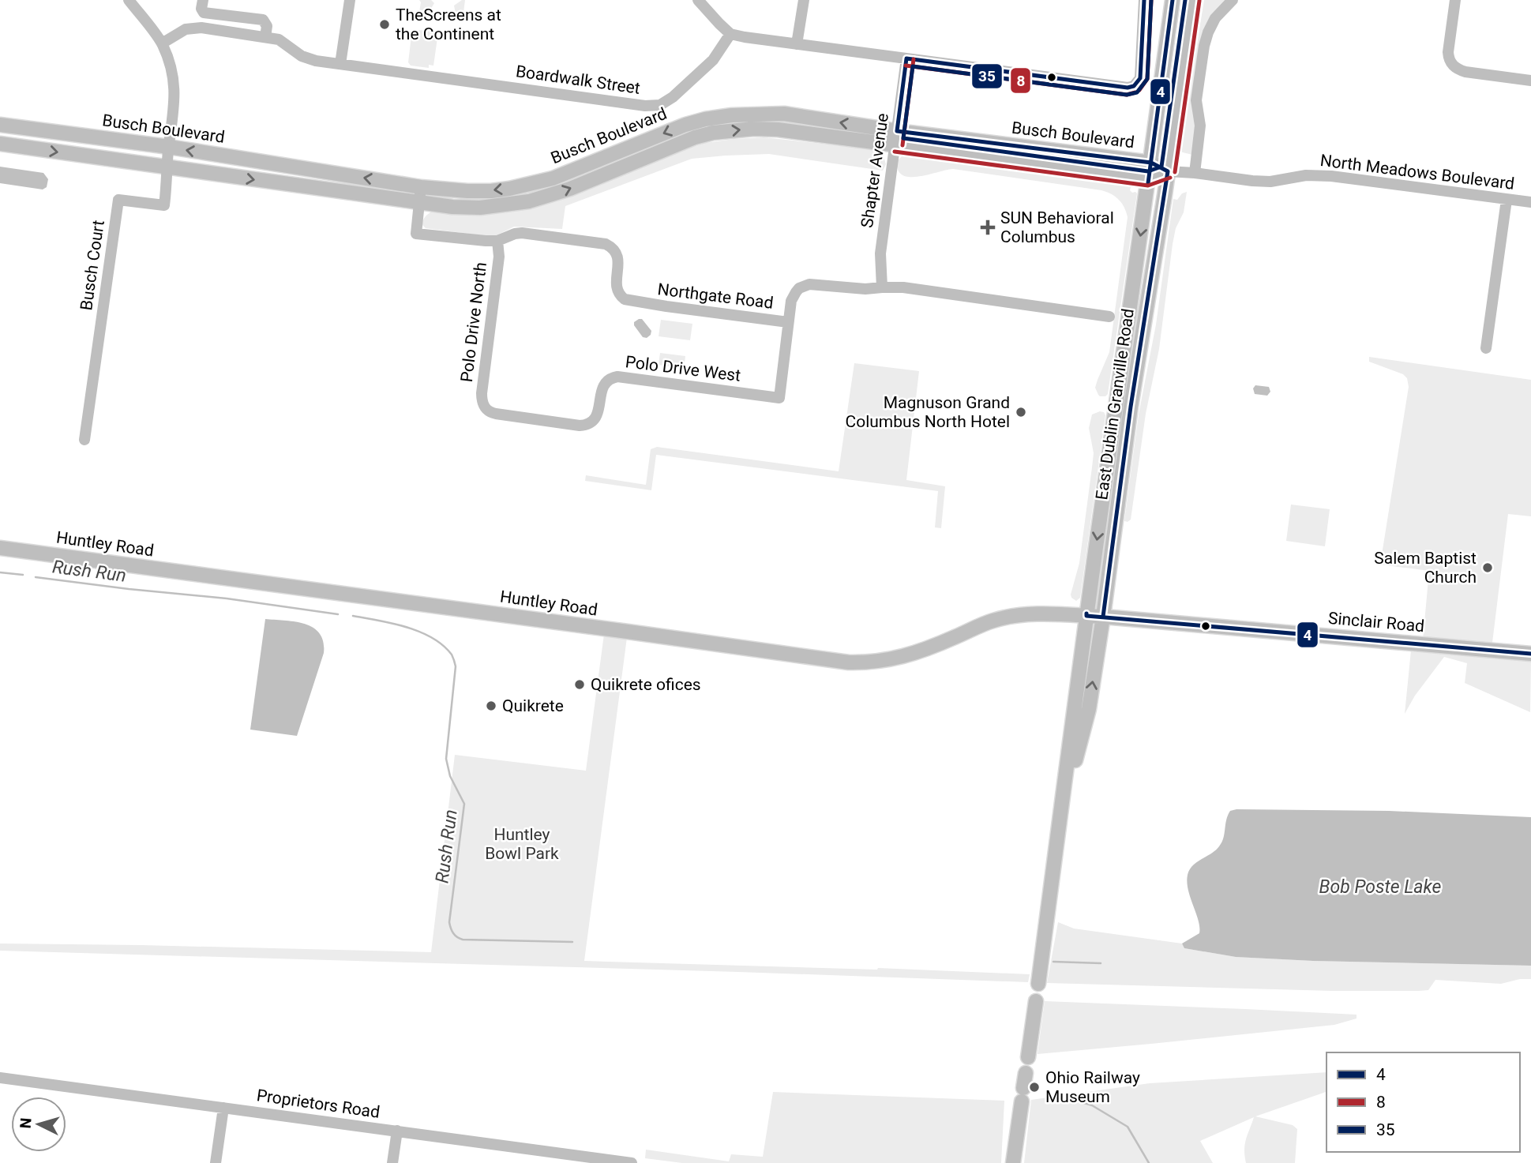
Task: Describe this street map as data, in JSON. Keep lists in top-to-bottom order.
{
  "streets": {
    "main road": [
      "Busch Boulevard",
      "East Dublin Granville Road",
      "Huntley Road",
      "Sinclair Road"
    ],
    "street": [
      "Boardwalk Street",
      "Shapter Avenue",
      "North Meadows Boulevard",
      "Busch Court",
      "Northgate Road",
      "Polo Drive North",
      "Polo Drive West",
      "Proprietors Road"
    ]
  },
  "crossings": [
    ["Boardwalk Street", "Busch Court"],
    ["Busch Boulevard", "Shapter Avenue"],
    ["Busch Boulevard", "North Meadows Boulevard"],
    ["Busch Boulevard", "Busch Court"],
    ["Busch Boulevard", "Northgate Road"],
    ["Busch Boulevard", "East Dublin Granville Road"],
    ["Shapter Avenue", "Northgate Road"],
    ["North Meadows Boulevard", "East Dublin Granville Road"],
    ["Northgate Road", "Polo Drive North"],
    ["Northgate Road", "Polo Drive West"],
    ["Polo Drive North", "Polo Drive West"],
    ["East Dublin Granville Road", "Huntley Road"],
    ["East Dublin Granville Road", "Sinclair Road"],
    ["Huntley Road", "Sinclair Road"]
  ],
  "water": ["Rush Run", "Bob Poste Lake"],
  "parks": ["Huntley Bowl Park"],
  "places": {
    "other": [
      "TheScreens at the Continent",
      "Magnuson Grand Columbus North Hotel",
      "Salem Baptist Church",
      "Quikrete ofices",
      "Quikrete",
      "Ohio Railway Museum"
    ],
    "health": ["SUN Behavioral Columbus"]
  },
  "lines": ["transit line 4", "transit line 8", "transit line 35"],
  "legend": ["4", "8", "35"],
  "north": "left"
}
